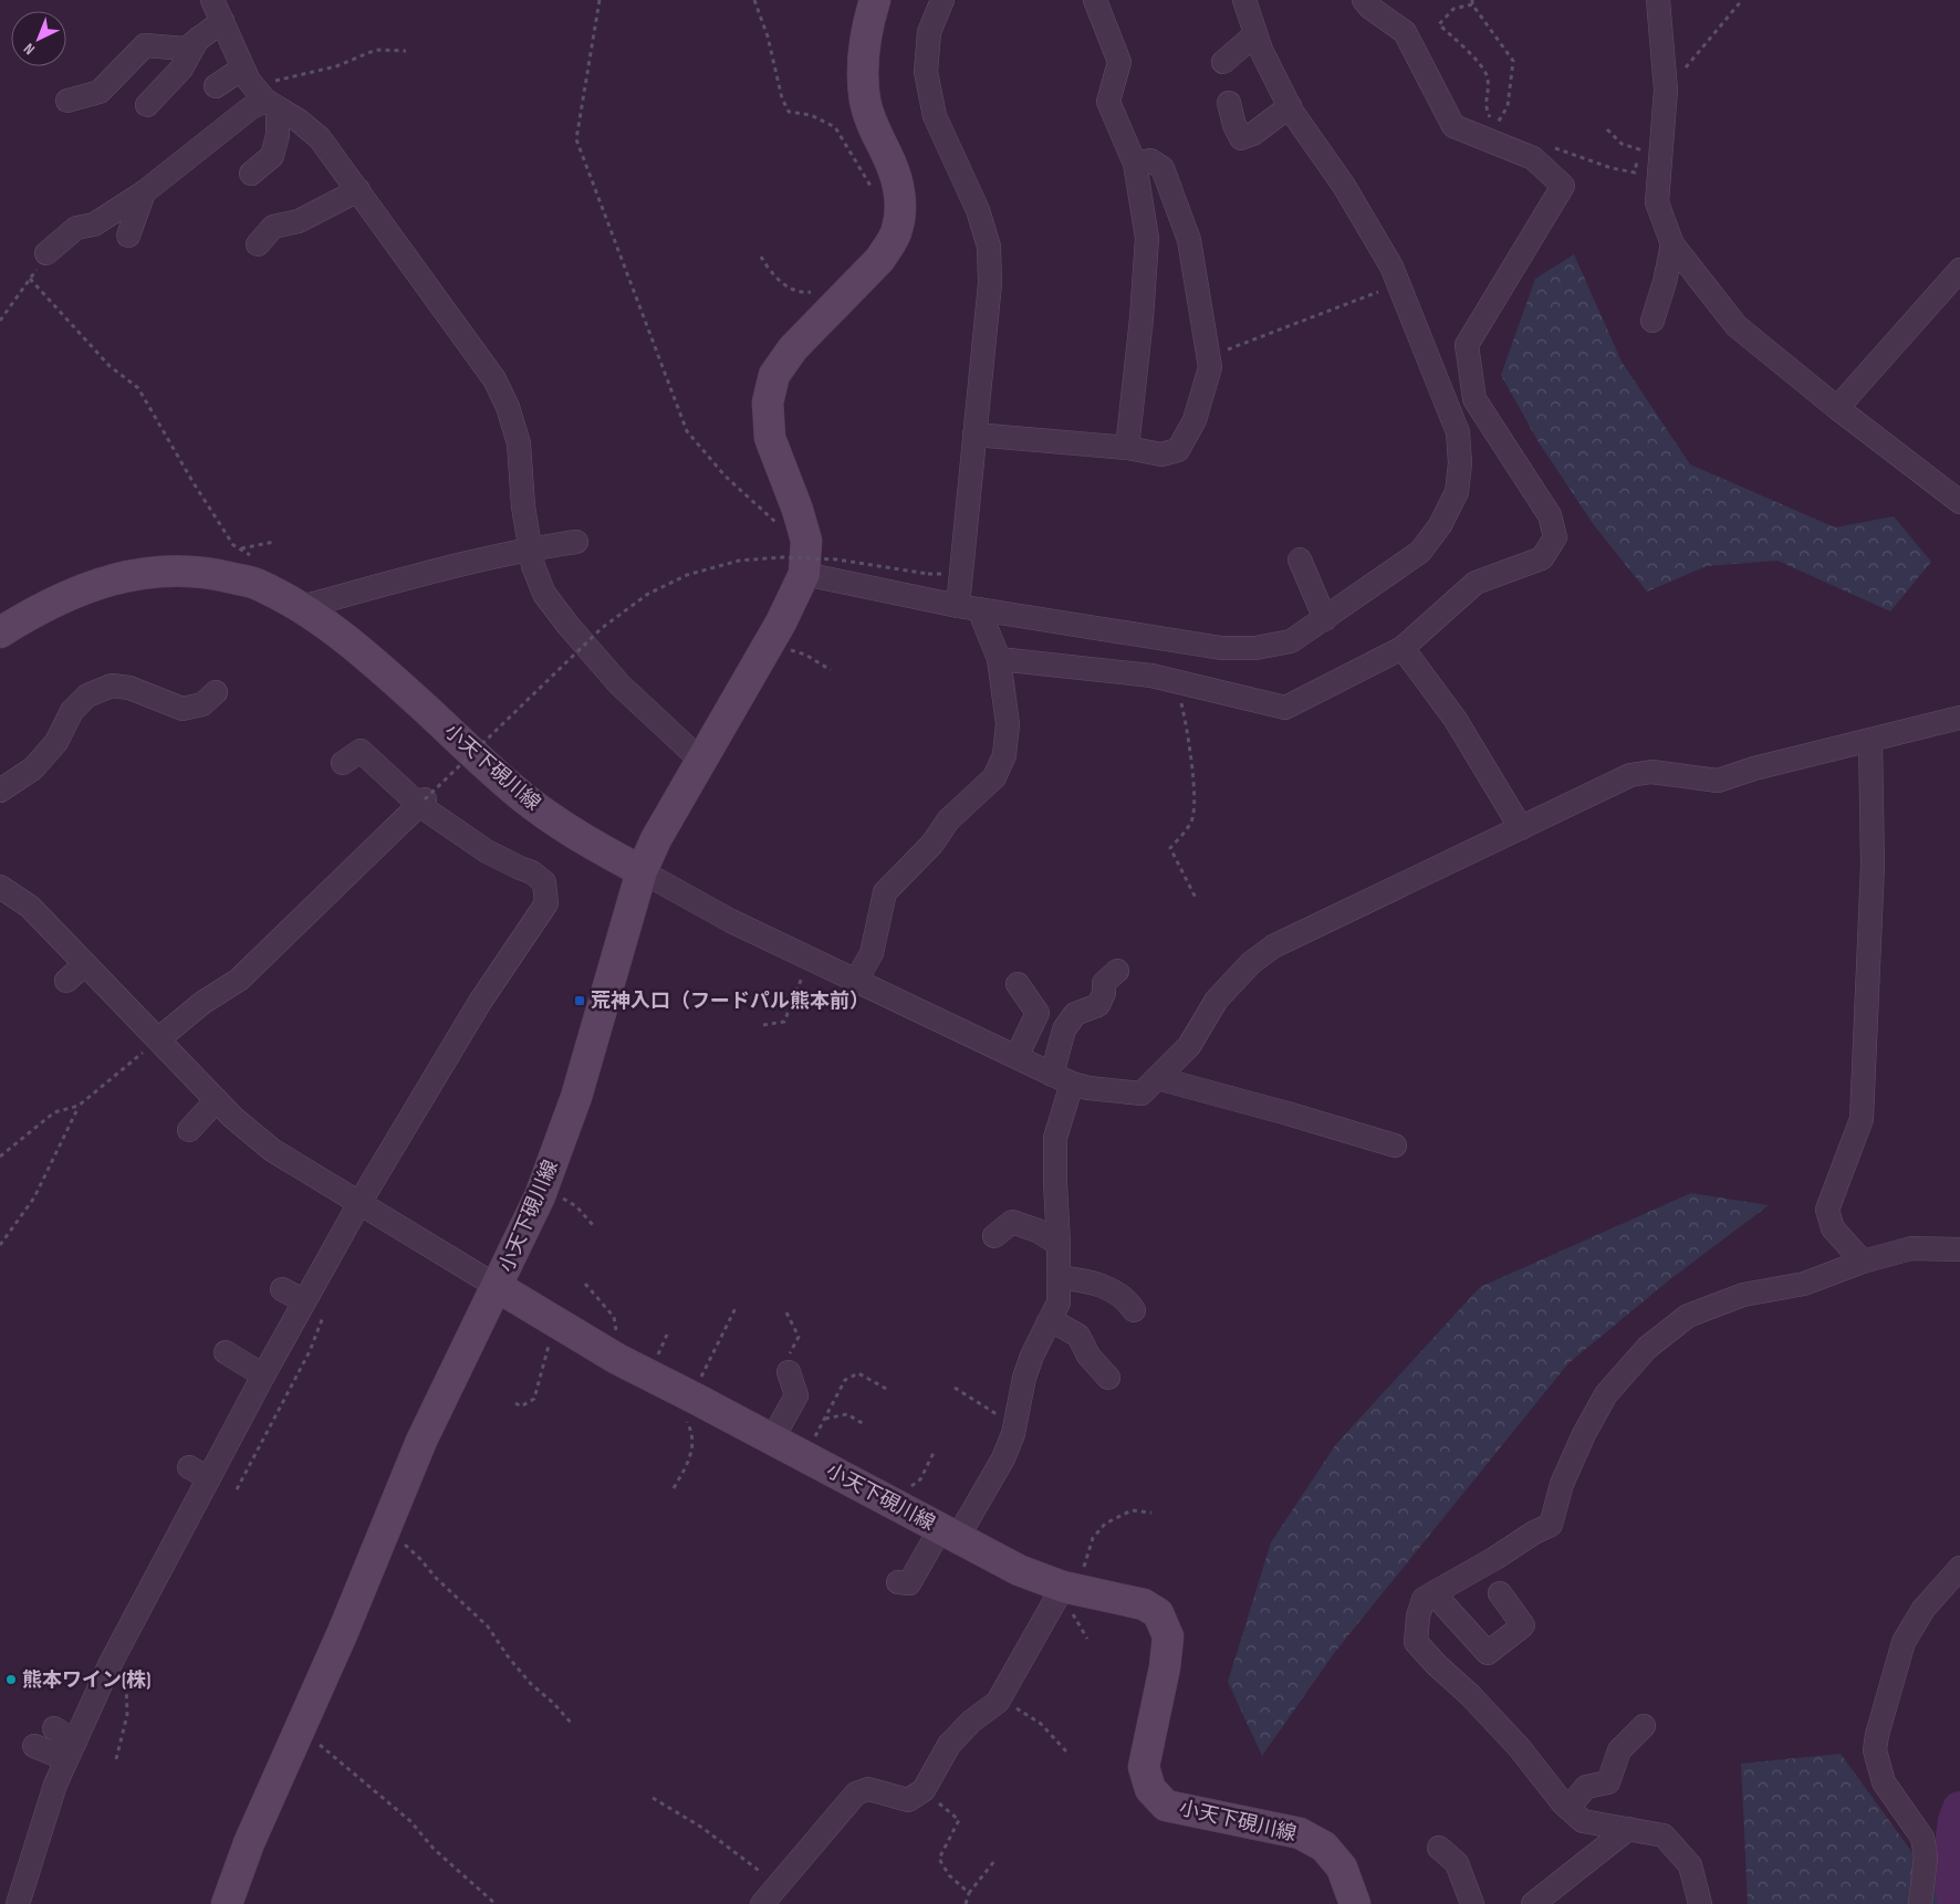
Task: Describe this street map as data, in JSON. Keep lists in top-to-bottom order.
{
  "streets": {
    "main road": ["小天下硯川線"]
  },
  "places": {
    "transit": ["荒神入口（フードパル熊本前）"],
    "other": ["熊本ワイン(株)"]
  },
  "north": "bottom left"
}
